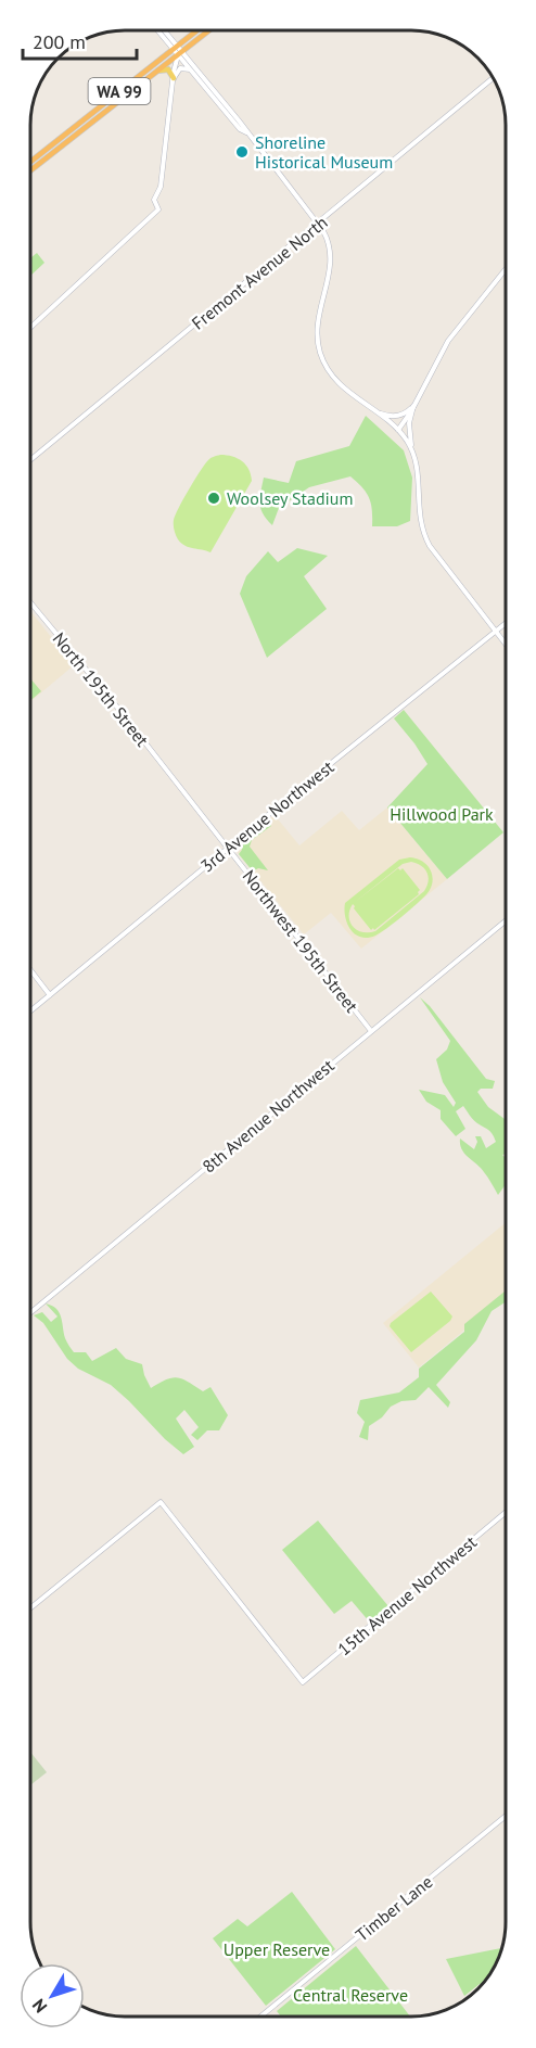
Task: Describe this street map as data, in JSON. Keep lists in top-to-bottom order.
{
  "streets": {
    "highway": ["WA 99"],
    "street": [
      "Fremont Avenue North",
      "North 195th Street",
      "3rd Avenue Northwest",
      "Northwest 195th Street",
      "8th Avenue Northwest",
      "15th Avenue Northwest",
      "Timber Lane"
    ]
  },
  "crossings": [
    ["North 195th Street", "Northwest 195th Street"],
    ["3rd Avenue Northwest", "Northwest 195th Street"],
    ["Northwest 195th Street", "8th Avenue Northwest"]
  ],
  "parks": ["Hillwood Park", "Upper Reserve", "Central Reserve"],
  "places": ["Shoreline Historical Museum", "Woolsey Stadium"],
  "scale_bar": "200 m",
  "north": "bottom left"
}
